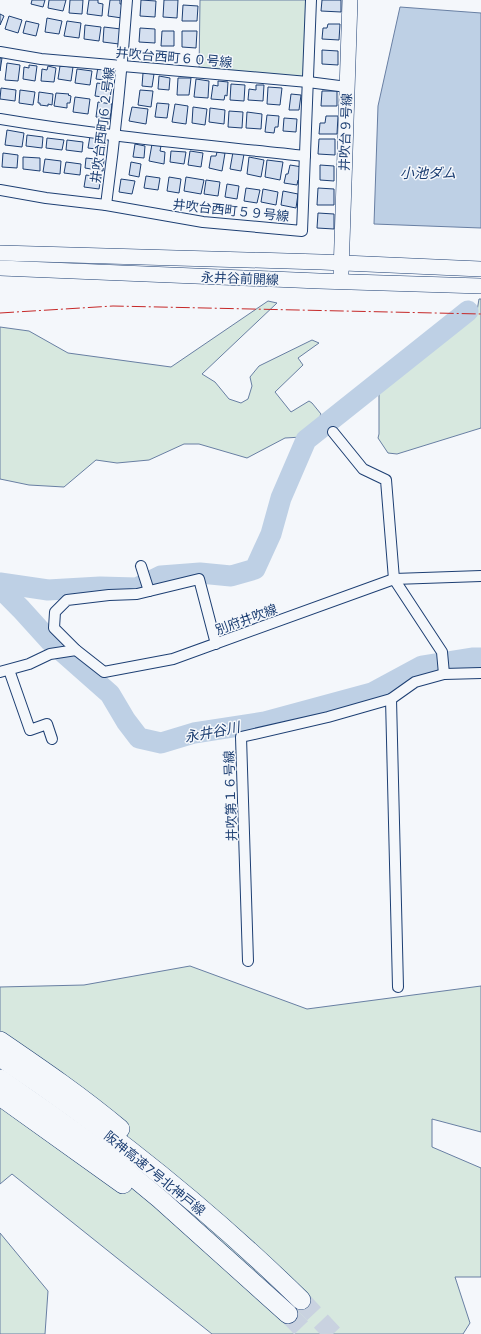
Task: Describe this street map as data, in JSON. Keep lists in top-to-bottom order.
{
  "streets": {
    "highway": ["阪神高速7号北神戸線"],
    "street": [
      "井吹台西町６０号線",
      "井吹台西町６２号線",
      "井吹台９号線",
      "井吹台西町５９号線",
      "永井谷前開線",
      "別府井吹線",
      "井吹第１６号線"
    ]
  },
  "crossings": [
    ["井吹台西町６０号線", "井吹台西町６２号線"],
    ["井吹台西町６０号線", "井吹台９号線"],
    ["井吹台西町６０号線", "井吹台西町５９号線"],
    ["井吹台西町６２号線", "井吹台西町５９号線"],
    ["井吹台９号線", "永井谷前開線"]
  ],
  "water": ["小池ダム", "永井谷川"]
}
